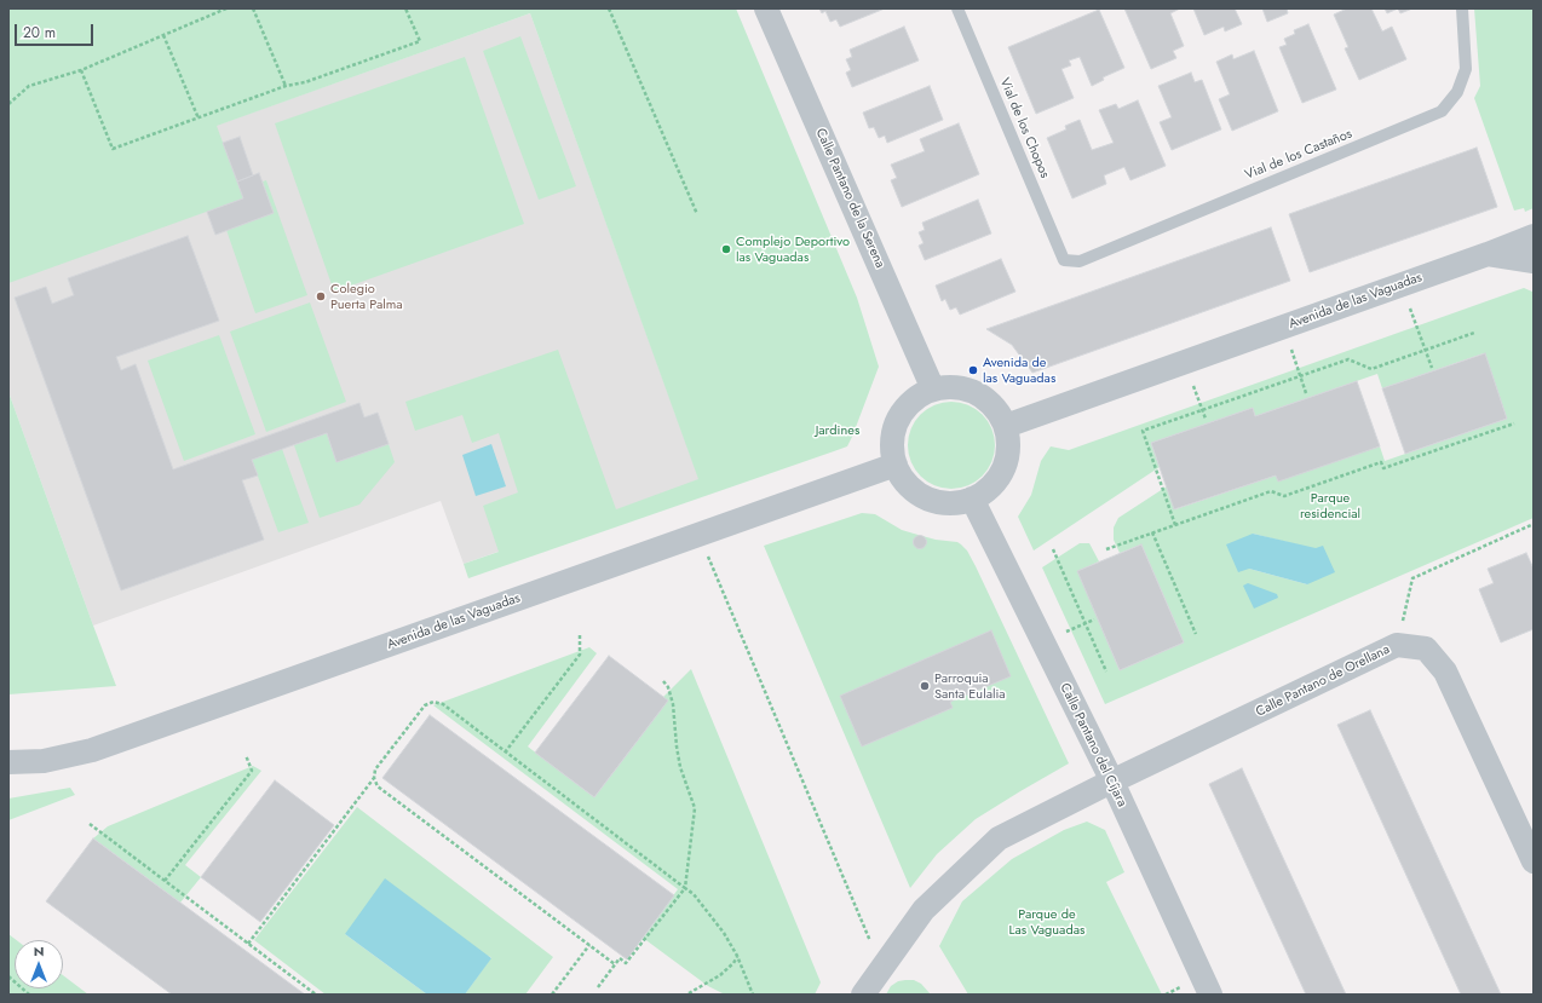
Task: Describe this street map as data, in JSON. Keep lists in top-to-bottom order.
{
  "streets": {
    "street": [
      "Calle Pantano de la Serena",
      "Avenida de las Vaguadas",
      "Calle Pantano de Orellana",
      "Calle Pantano del Cíjara"
    ],
    "lane": ["Vial de los Chopos", "Vial de los Castaños"]
  },
  "crossings": [
    ["Vial de los Chopos", "Vial de los Castaños"],
    ["Calle Pantano de la Serena", "Avenida de las Vaguadas"],
    ["Calle Pantano de la Serena", "Calle Pantano del Cíjara"],
    ["Avenida de las Vaguadas", "Calle Pantano del Cíjara"],
    ["Calle Pantano de Orellana", "Calle Pantano del Cíjara"]
  ],
  "parks": ["Jardines", "Parque residencial", "Parque de Las Vaguadas"],
  "places": [
    "Complejo Deportivo las Vaguadas",
    "Colegio Puerta Palma",
    "Avenida de las Vaguadas",
    "Parroquia Santa Eulalia"
  ],
  "scale_bar": "20 m",
  "north": "top"
}
